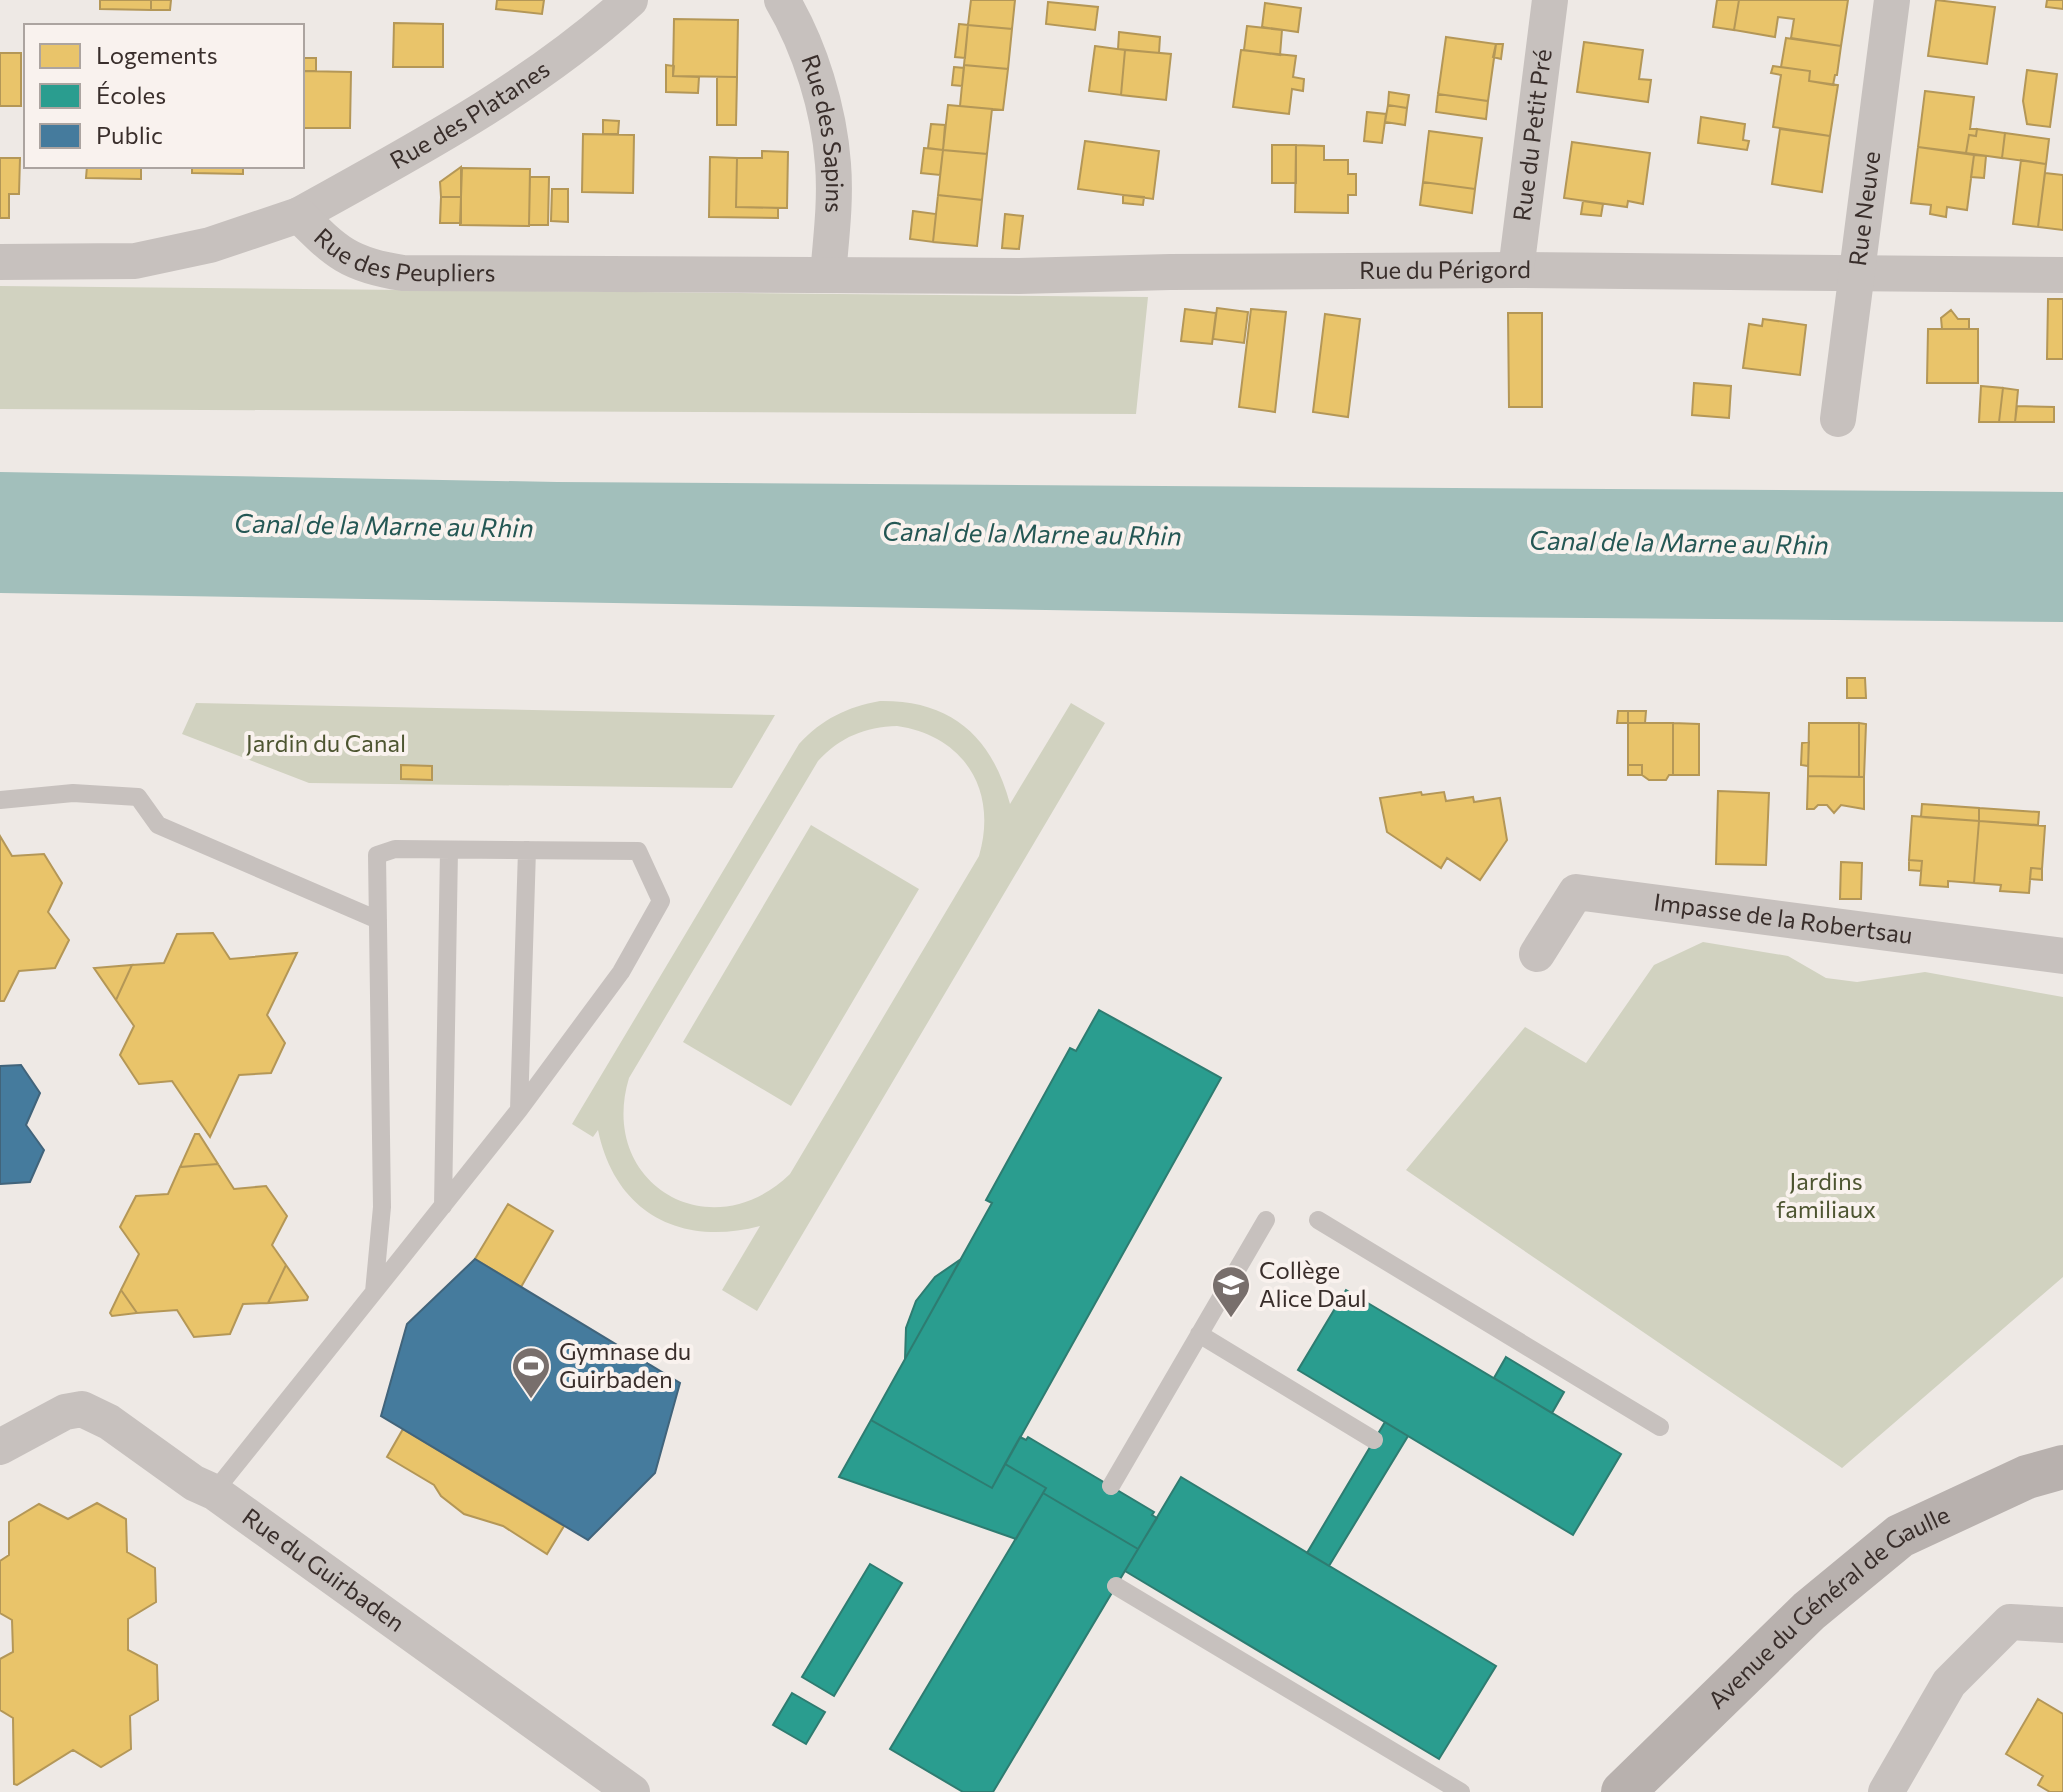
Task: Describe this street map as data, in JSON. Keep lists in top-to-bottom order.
{
  "streets": {
    "street": [
      "Rue des Platanes",
      "Rue des Sapins",
      "Rue du Petit Pré",
      "Rue Neuve",
      "Rue des Peupliers",
      "Rue du Périgord",
      "Impasse de la Robertsau",
      "Rue du Guirbaden",
      "Avenue du Général de Gaulle"
    ]
  },
  "crossings": [
    ["Rue des Platanes", "Rue des Peupliers"],
    ["Rue des Sapins", "Rue des Peupliers"],
    ["Rue des Sapins", "Rue du Périgord"],
    ["Rue du Petit Pré", "Rue du Périgord"],
    ["Rue Neuve", "Rue du Périgord"],
    ["Rue des Peupliers", "Rue du Périgord"]
  ],
  "water": ["Canal de la Marne au Rhin"],
  "parks": ["Jardin du Canal", "Jardins familiaux"],
  "places": {
    "school or university": ["Collège Alice Daul"],
    "sports": ["Gymnase du Guirbaden"]
  },
  "legend": ["Logements", "Écoles", "Public"]
}
